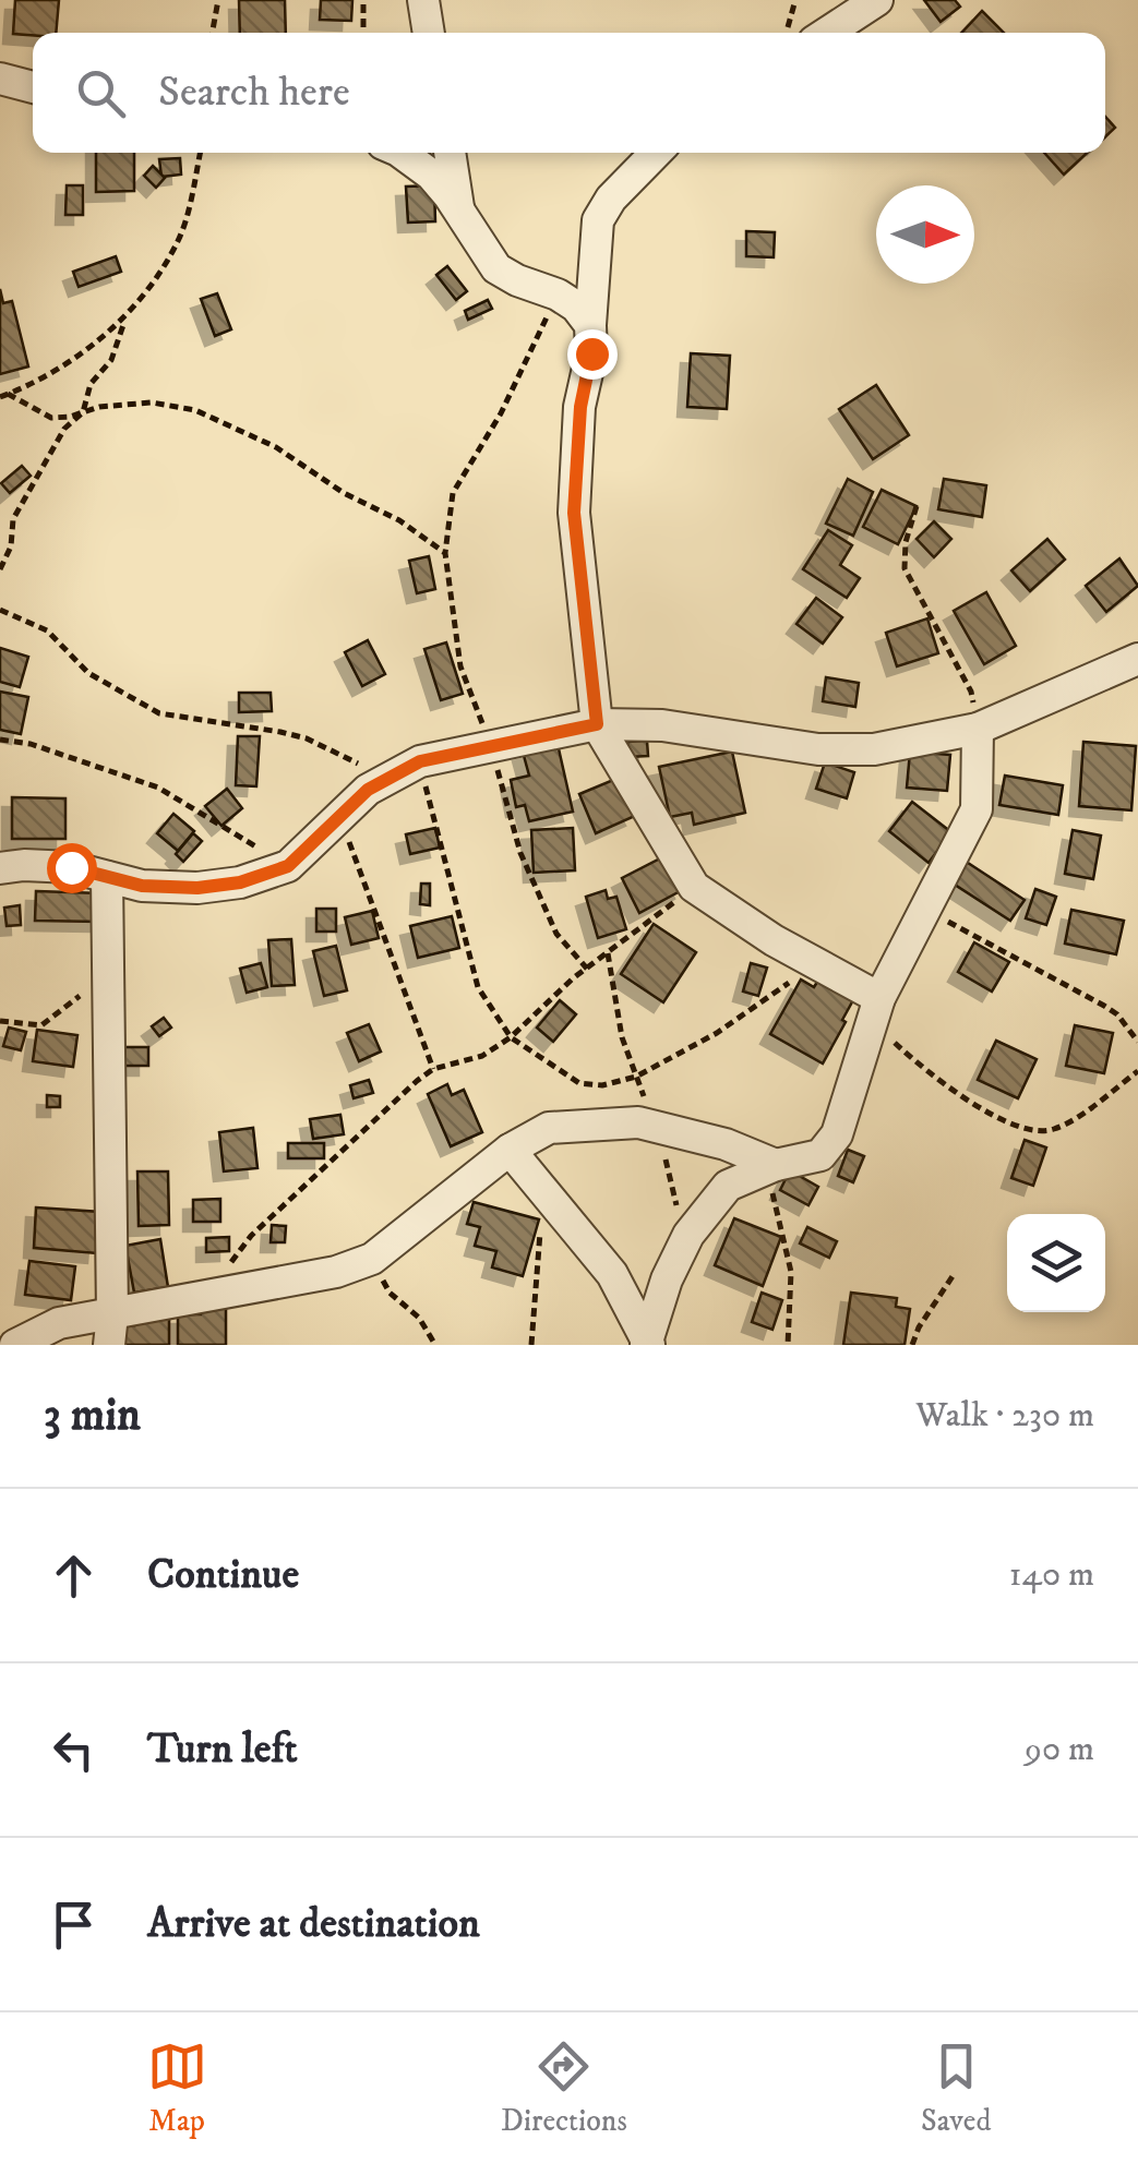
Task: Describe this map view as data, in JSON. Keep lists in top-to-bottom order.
{
  "north": "right",
  "page": {
    "search": "Search here",
    "heading": ["3 min", "Walk · 230 m"],
    "list": [
      ["Continue", "140 m"],
      ["Turn left", "90 m"],
      "Arrive at destination"
    ],
    "nav": ["Map", "Directions", "Saved"]
  }
}
